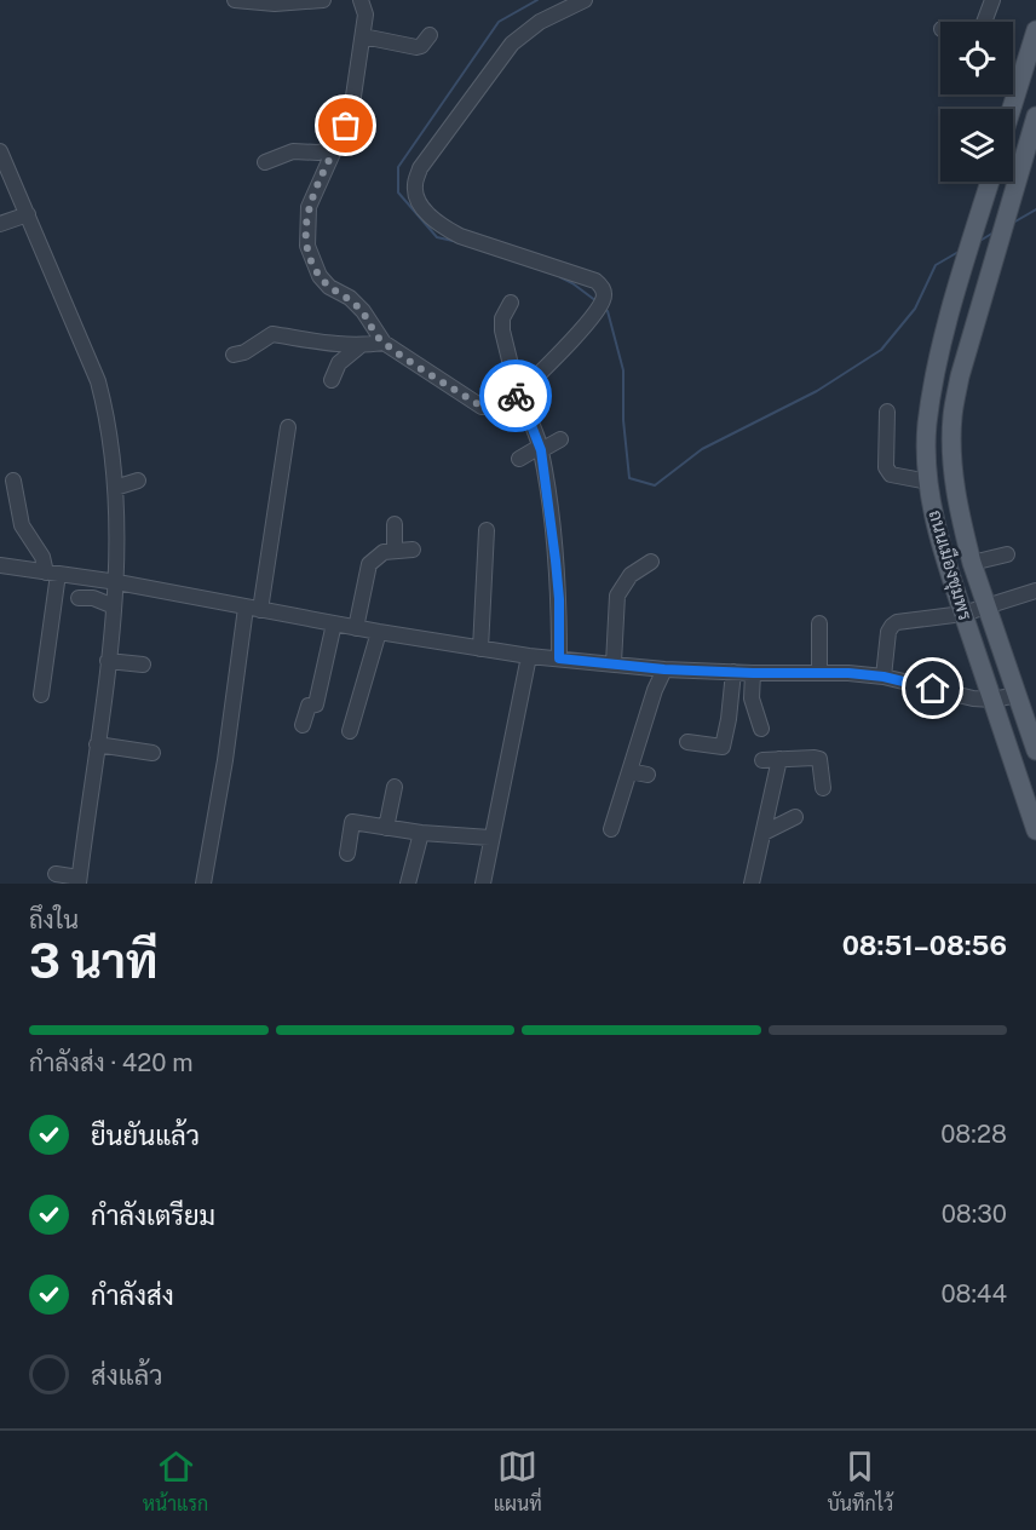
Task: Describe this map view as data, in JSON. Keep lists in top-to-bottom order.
{
  "streets": {
    "main road": ["ถนนเมืองชุมพร"]
  },
  "page": {
    "heading": ["3 นาที", "ถึงใน", "08:51–08:56"],
    "bar": "กำลังส่ง · 420 m",
    "list": [
      ["ยืนยันแล้ว", "08:28"],
      ["กำลังเตรียม", "08:30"],
      ["กำลังส่ง", "08:44"],
      "ส่งแล้ว"
    ],
    "tabs": ["หน้าแรก", "แผนที่", "บันทึกไว้"]
  }
}
